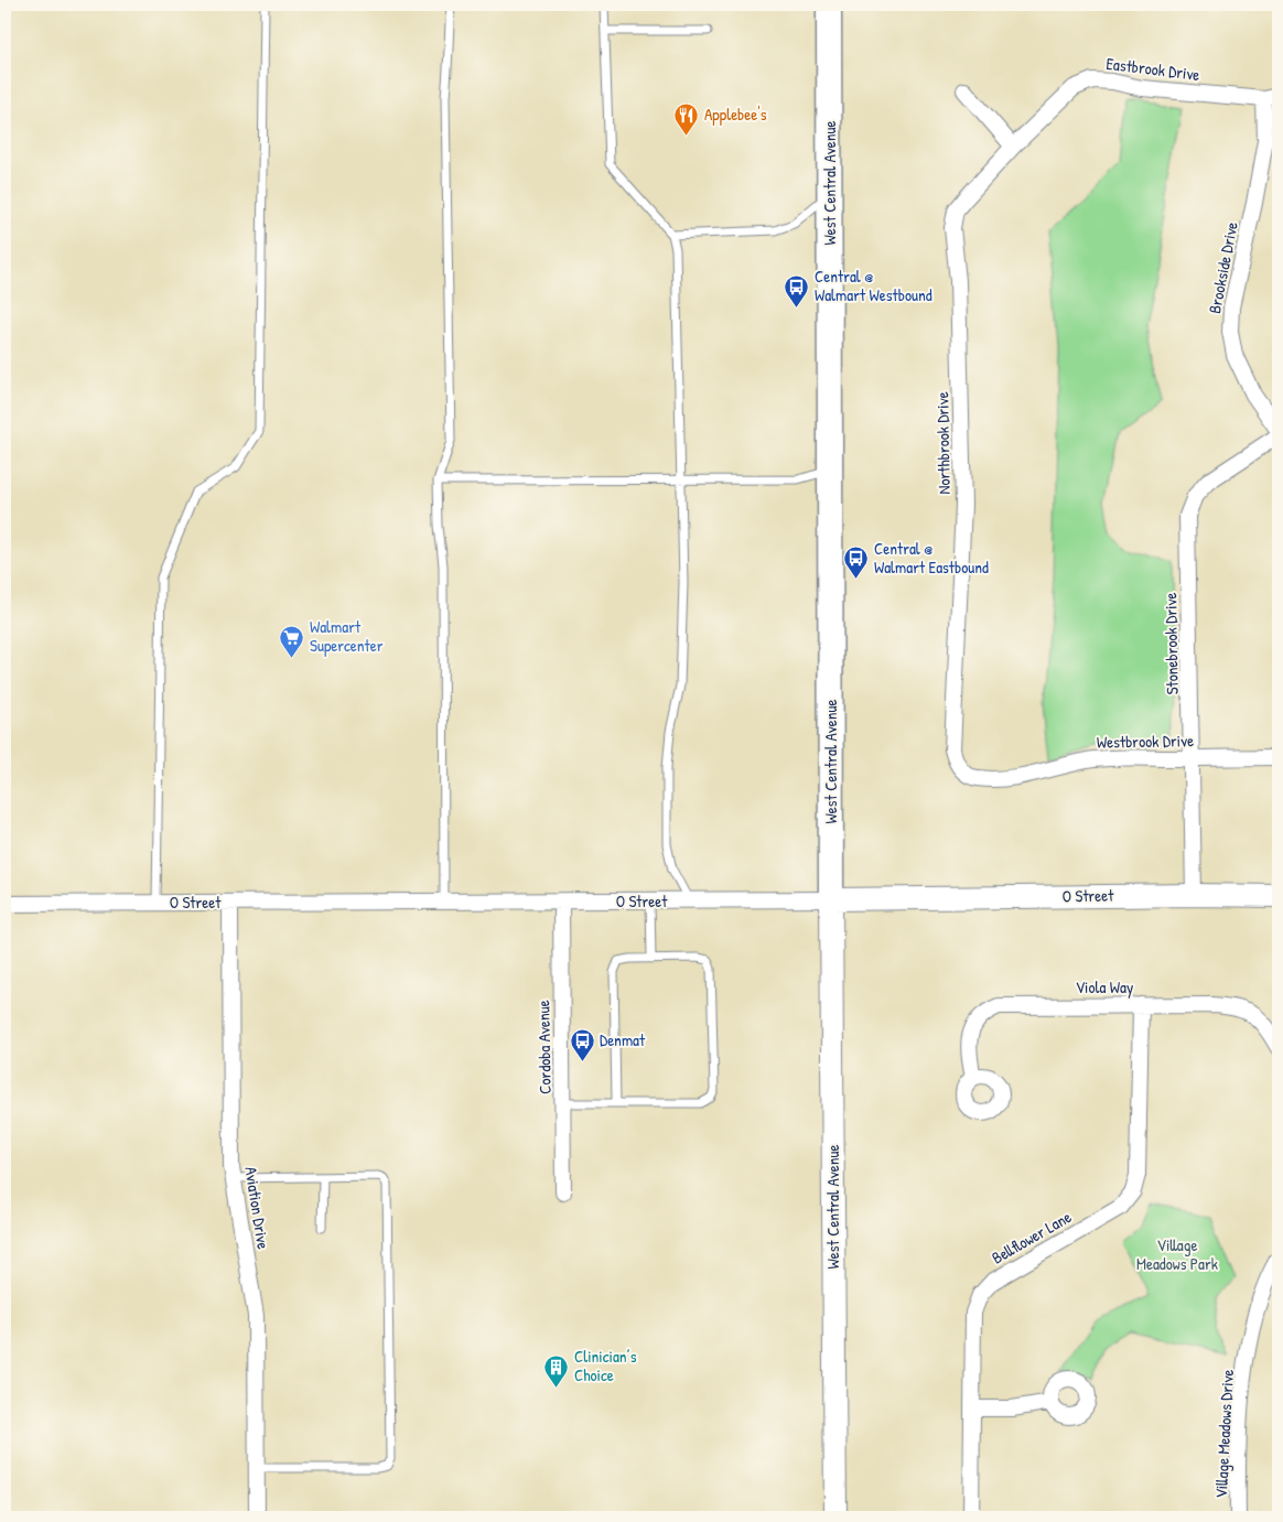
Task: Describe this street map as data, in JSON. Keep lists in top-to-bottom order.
{
  "streets": {
    "main road": ["West Central Avenue", "O Street"],
    "street": [
      "Eastbrook Drive",
      "Brookside Drive",
      "Northbrook Drive",
      "Stonebrook Drive",
      "Westbrook Drive",
      "Viola Way",
      "Cordoba Avenue",
      "Aviation Drive",
      "Bellflower Lane",
      "Village Meadows Drive"
    ]
  },
  "crossings": [
    ["Eastbrook Drive", "Brookside Drive"],
    ["Eastbrook Drive", "Northbrook Drive"],
    ["West Central Avenue", "O Street"],
    ["Brookside Drive", "Stonebrook Drive"],
    ["Northbrook Drive", "Westbrook Drive"],
    ["Stonebrook Drive", "Westbrook Drive"],
    ["Stonebrook Drive", "O Street"],
    ["O Street", "Cordoba Avenue"],
    ["O Street", "Aviation Drive"],
    ["Viola Way", "Bellflower Lane"]
  ],
  "parks": ["Village Meadows Park"],
  "places": {
    "restaurant": ["Applebee's"],
    "bus stop": ["Central @ Walmart Westbound", "Central @ Walmart Eastbound", "Denmat"],
    "supermarket": ["Walmart Supercenter"],
    "building": ["Clinician’s Choice"]
  }
}
